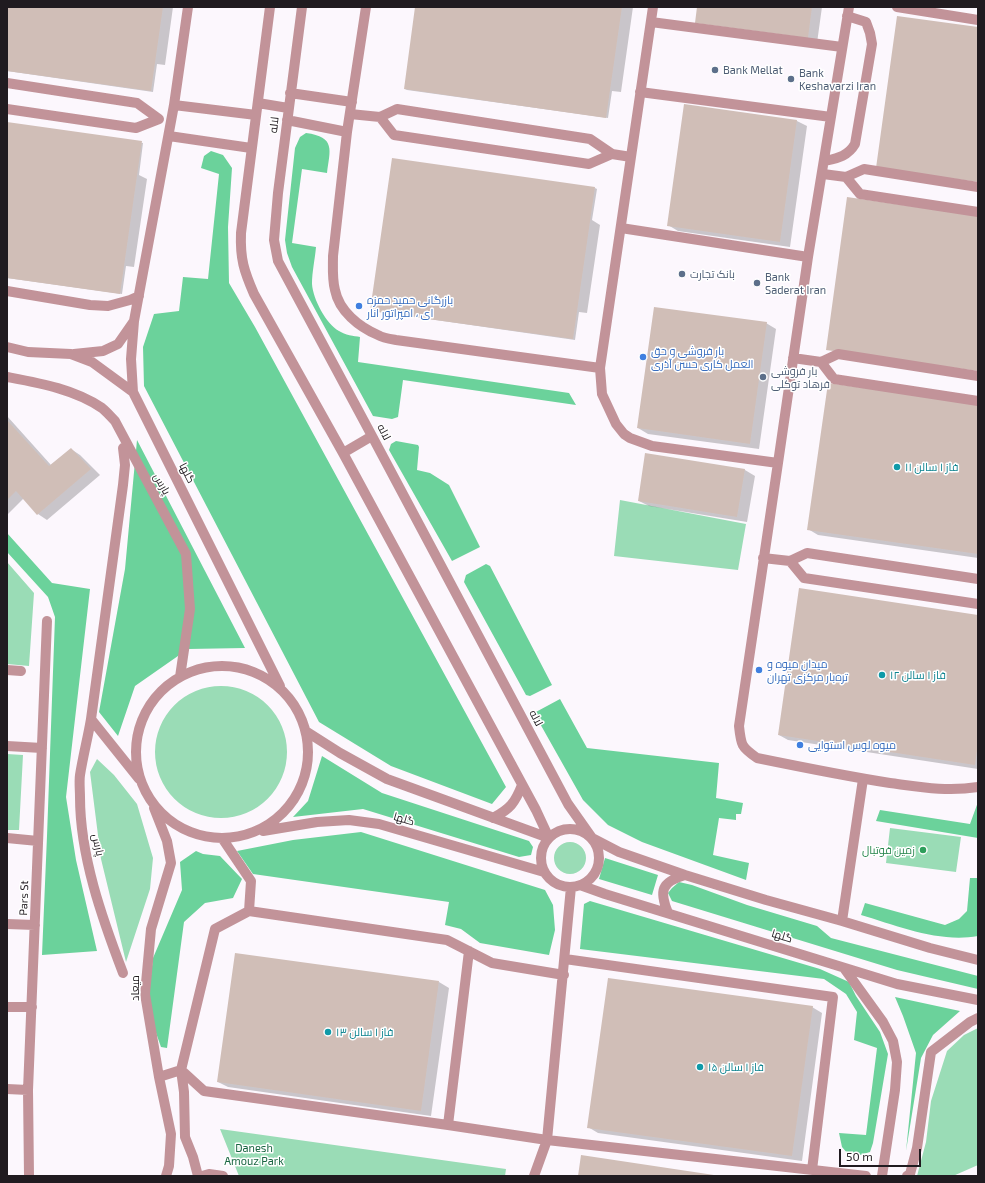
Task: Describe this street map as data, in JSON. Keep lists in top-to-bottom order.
{
  "streets": {
    "street": [
      "لاله",
      "گلها",
      "پارس",
      "Pars St",
      "میعاد"
    ]
  },
  "crossings": [
    ["لاله", "گلها"]
  ],
  "parks": ["Danesh Amouz Park"],
  "places": [
    "Bank Mellat",
    "Bank Keshavarzi Iran",
    "بانک تجارت",
    "Bank Saderat Iran",
    "بازرگانی حمید حمزه ای ، امپراتور انار",
    "بار فروشی و حق العمل کاری حسن آذری",
    "بار فروشی فرهاد توکلی",
    "فاز ۱ سالن ۱۱",
    "میدان میوه و تره‌بار مرکزی تهران",
    "فاز ۱ سالن ۱۲",
    "میوه لوس استوایی",
    "زمین فوتبال",
    "فاز ۱ سالن ۱۳",
    "فاز ۱ سالن ۱۵"
  ],
  "scale_bar": "50 m"
}
